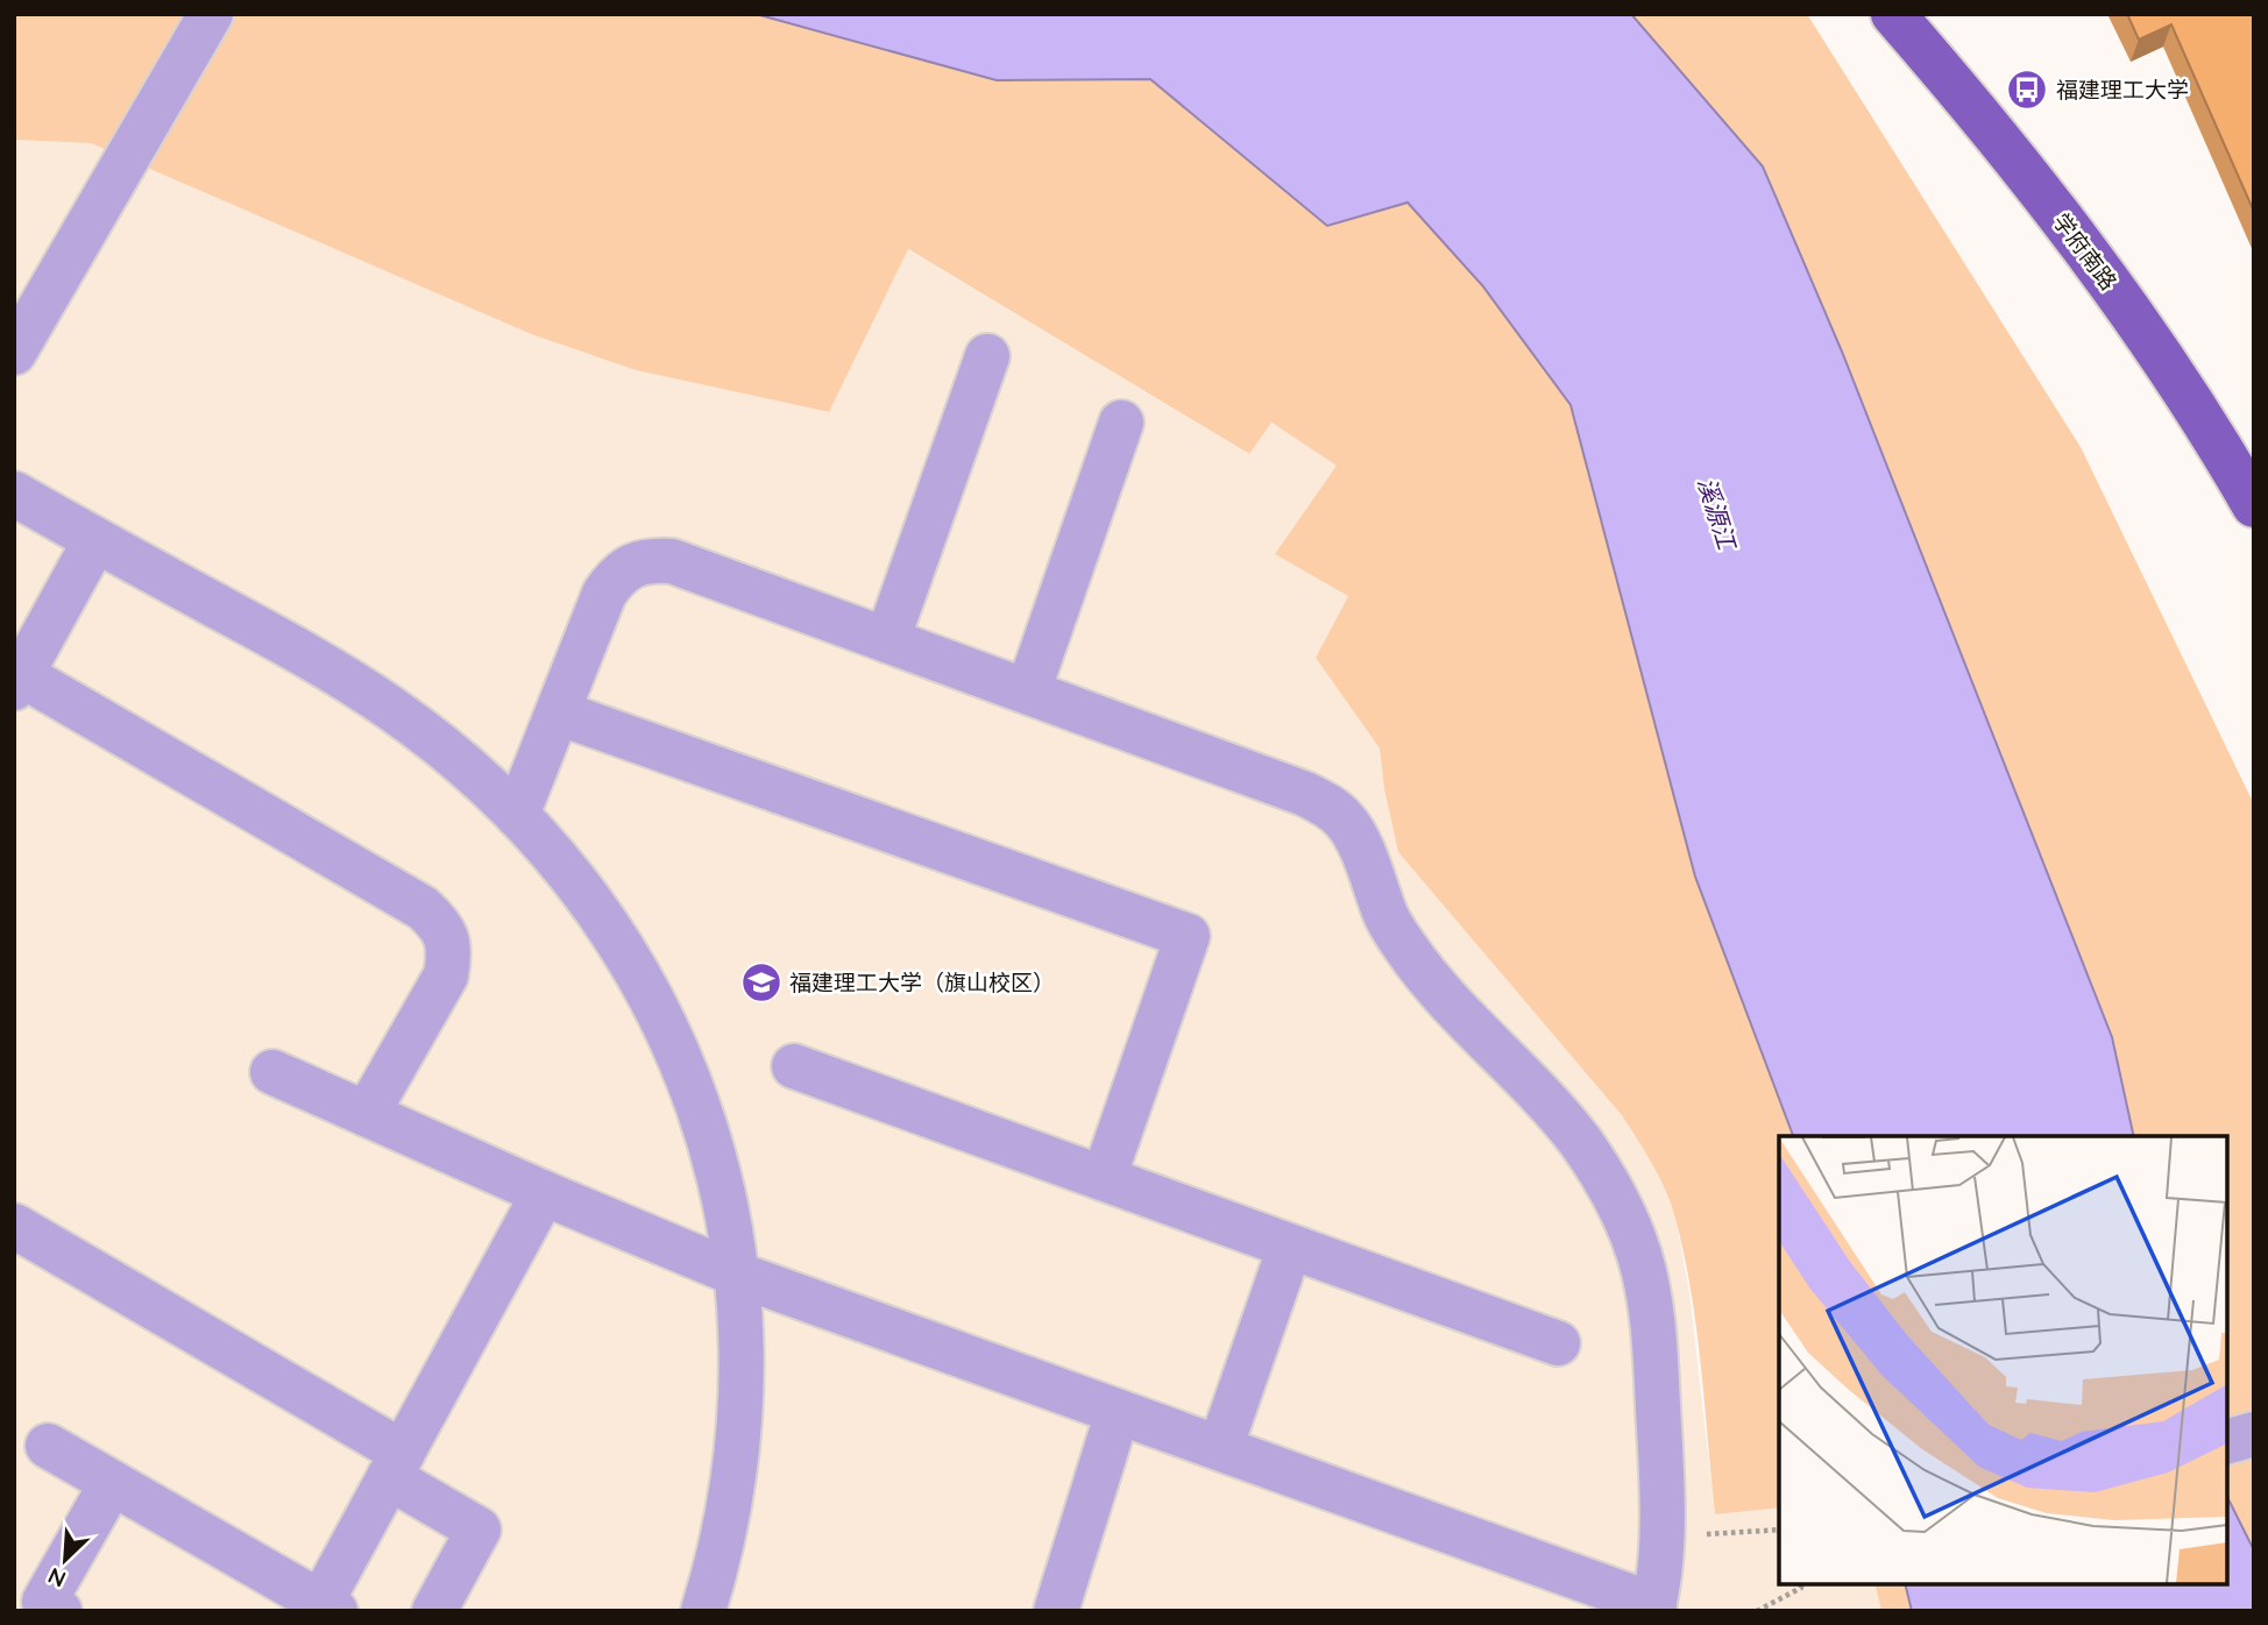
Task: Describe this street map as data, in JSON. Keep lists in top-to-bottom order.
{
  "streets": {
    "main road": ["学府南路"]
  },
  "water": ["溪源江"],
  "places": {
    "bus stop": ["福建理工大学"],
    "school or university": ["福建理工大学（旗山校区）"]
  },
  "north": "bottom left"
}
